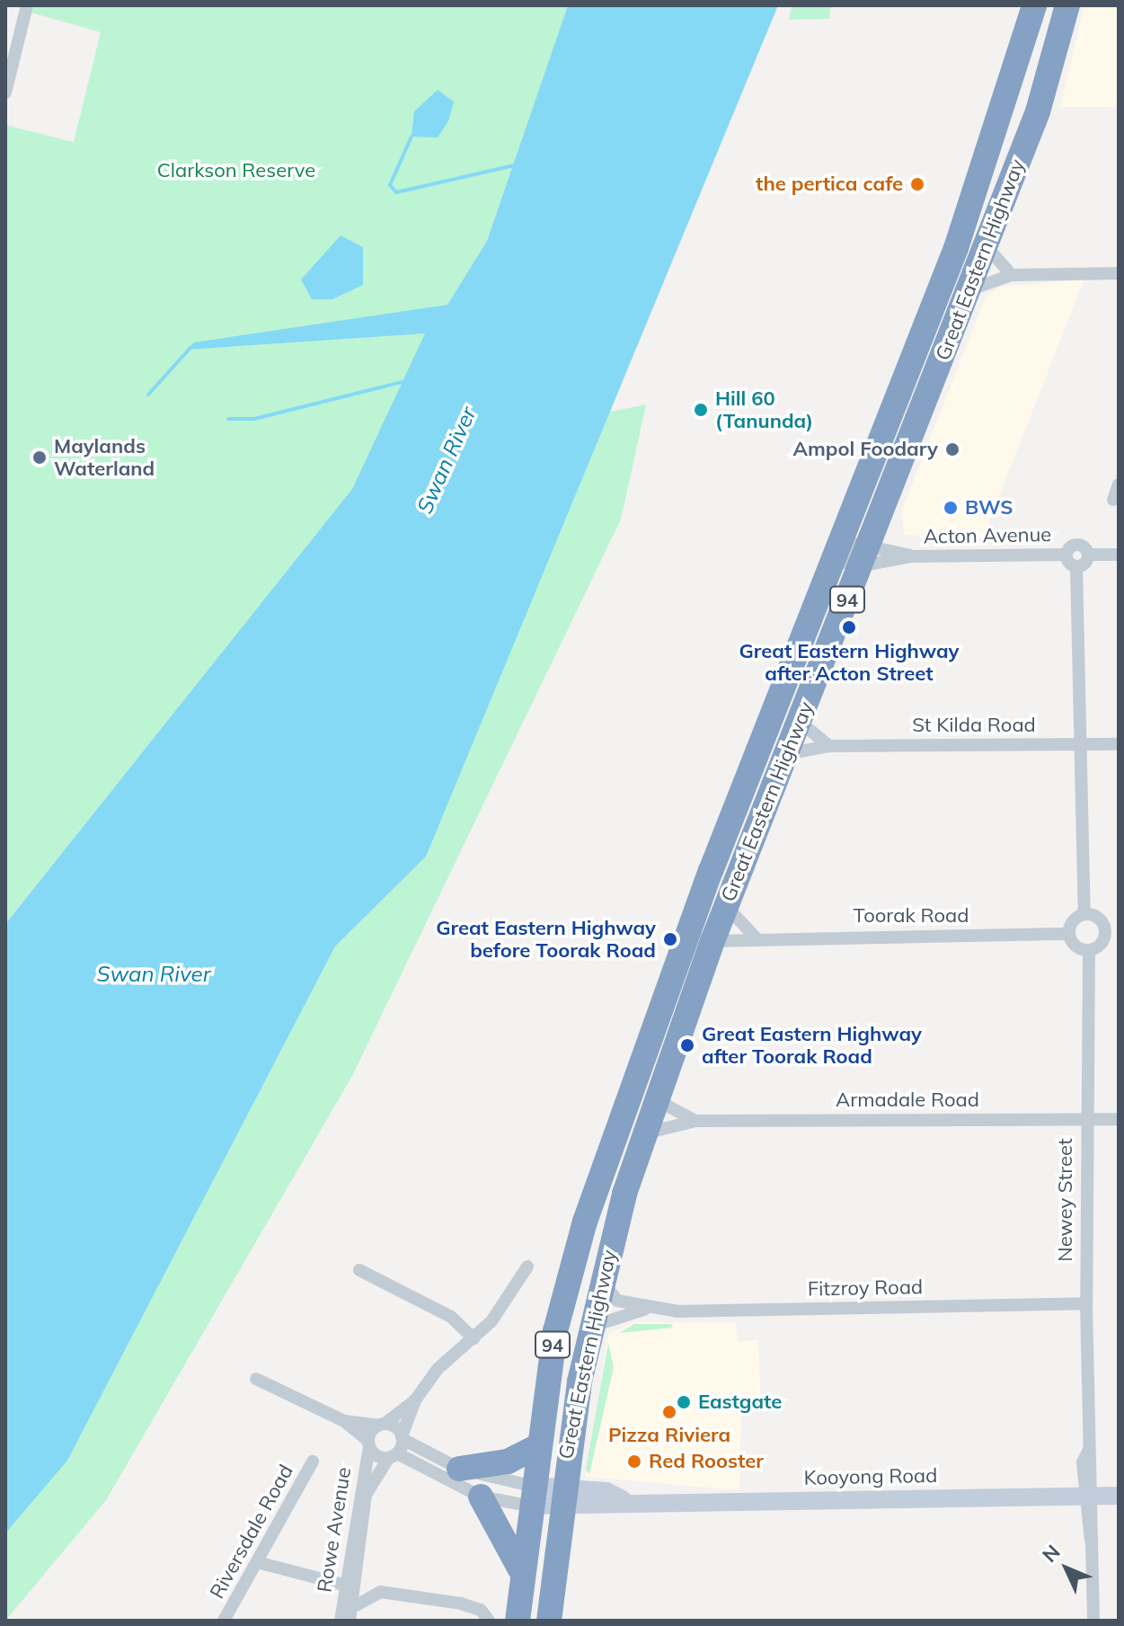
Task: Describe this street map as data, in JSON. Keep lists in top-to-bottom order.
{
  "streets": {
    "highway": ["Great Eastern Highway", "94"],
    "street": [
      "Acton Avenue",
      "St Kilda Road",
      "Toorak Road",
      "Armadale Road",
      "Newey Street",
      "Fitzroy Road",
      "Kooyong Road",
      "Rowe Avenue",
      "Riversdale Road"
    ]
  },
  "crossings": [
    ["Great Eastern Highway", "Acton Avenue"],
    ["Great Eastern Highway", "St Kilda Road"],
    ["Great Eastern Highway", "Toorak Road"],
    ["Great Eastern Highway", "Armadale Road"],
    ["Great Eastern Highway", "Fitzroy Road"],
    ["Great Eastern Highway", "Kooyong Road"],
    ["Armadale Road", "Newey Street"],
    ["Newey Street", "Fitzroy Road"],
    ["Newey Street", "Kooyong Road"]
  ],
  "water": ["Swan River"],
  "parks": ["Clarkson Reserve"],
  "places": [
    "the pertica cafe",
    "Hill 60 (Tanunda)",
    "Ampol Foodary",
    "Maylands Waterland",
    "BWS",
    "Great Eastern Highway after Acton Street",
    "Great Eastern Highway before Toorak Road",
    "Great Eastern Highway after Toorak Road",
    "Eastgate",
    "Pizza Riviera",
    "Red Rooster"
  ],
  "north": "top left"
}
